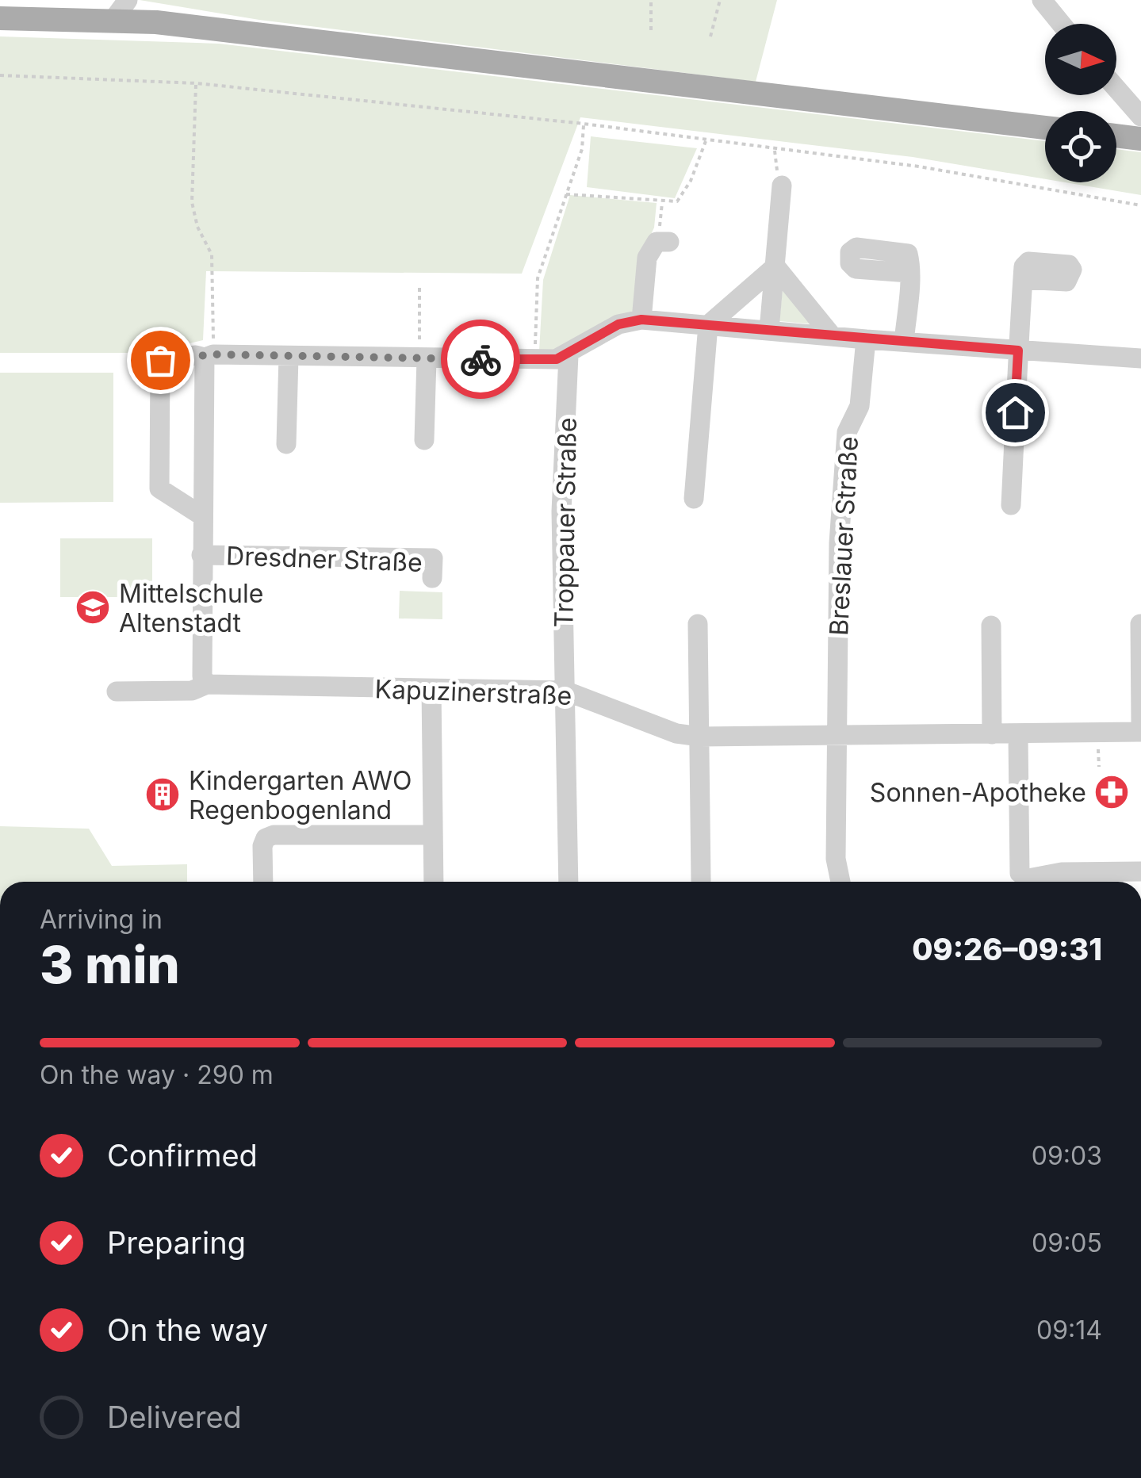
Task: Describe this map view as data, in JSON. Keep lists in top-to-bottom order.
{
  "streets": {
    "street": [
      "Troppauer Straße",
      "Breslauer Straße",
      "Dresdner Straße",
      "Kapuzinerstraße"
    ]
  },
  "crossings": [
    ["Troppauer Straße", "Kapuzinerstraße"],
    ["Breslauer Straße", "Kapuzinerstraße"]
  ],
  "places": {
    "school or university": ["Mittelschule Altenstadt"],
    "pharmacy": ["Sonnen-Apotheke"],
    "building": ["Kindergarten AWO Regenbogenland"]
  },
  "north": "right",
  "page": {
    "heading": ["3 min", "Arriving in", "09:26–09:31"],
    "bar": "On the way · 290 m",
    "list": [
      ["Confirmed", "09:03"],
      ["Preparing", "09:05"],
      ["On the way", "09:14"],
      "Delivered"
    ]
  }
}
